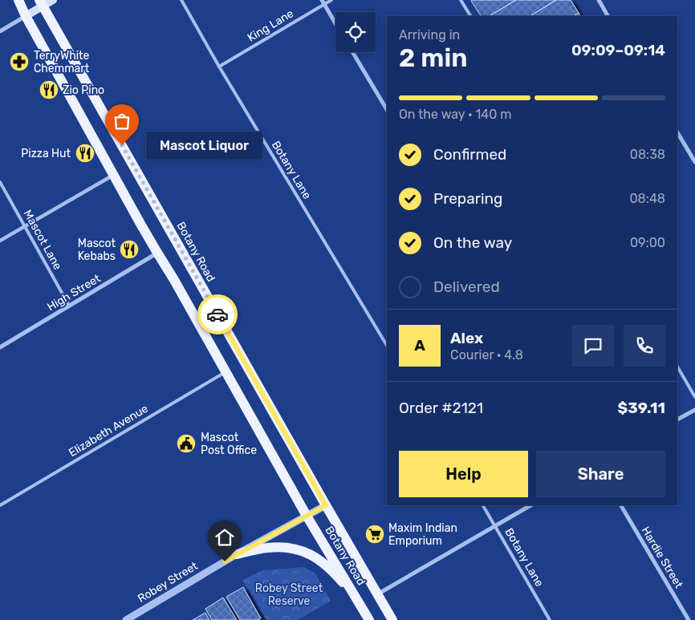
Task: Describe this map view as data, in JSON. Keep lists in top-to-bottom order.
{
  "streets": {
    "main road": ["Botany Road"],
    "street": ["High Street", "Hardie Street", "Robey Street"],
    "lane": [
      "King Lane",
      "Botany Lane",
      "Mascot Lane",
      "Elizabeth Avenue"
    ]
  },
  "crossings": [
    ["King Lane", "Botany Lane"],
    ["Mascot Lane", "High Street"],
    ["Botany Road", "High Street"],
    ["Botany Road", "Elizabeth Avenue"],
    ["Botany Road", "Robey Street"]
  ],
  "parks": ["Robey Street Reserve"],
  "places": {
    "pharmacy": ["TerryWhite Chemmart"],
    "restaurant": ["Zio Pino", "Pizza Hut", "Mascot Kebabs"],
    "other": ["Mascot Liquor"],
    "public building": ["Mascot Post Office"],
    "supermarket": ["Maxim Indian Emporium"]
  },
  "page": {
    "heading": ["2 min", "Arriving in", "09:09–09:14"],
    "panel": [
      "Alex",
      "Courier · 4.8",
      "Order #2121",
      "$39.11"
    ],
    "bar": "On the way · 140 m",
    "bubble": "Mascot Liquor",
    "list": [
      ["Confirmed", "08:38"],
      ["Preparing", "08:48"],
      ["On the way", "09:00"],
      "Delivered"
    ],
    "round": "A",
    "buttons": ["Help", "Share"]
  }
}
